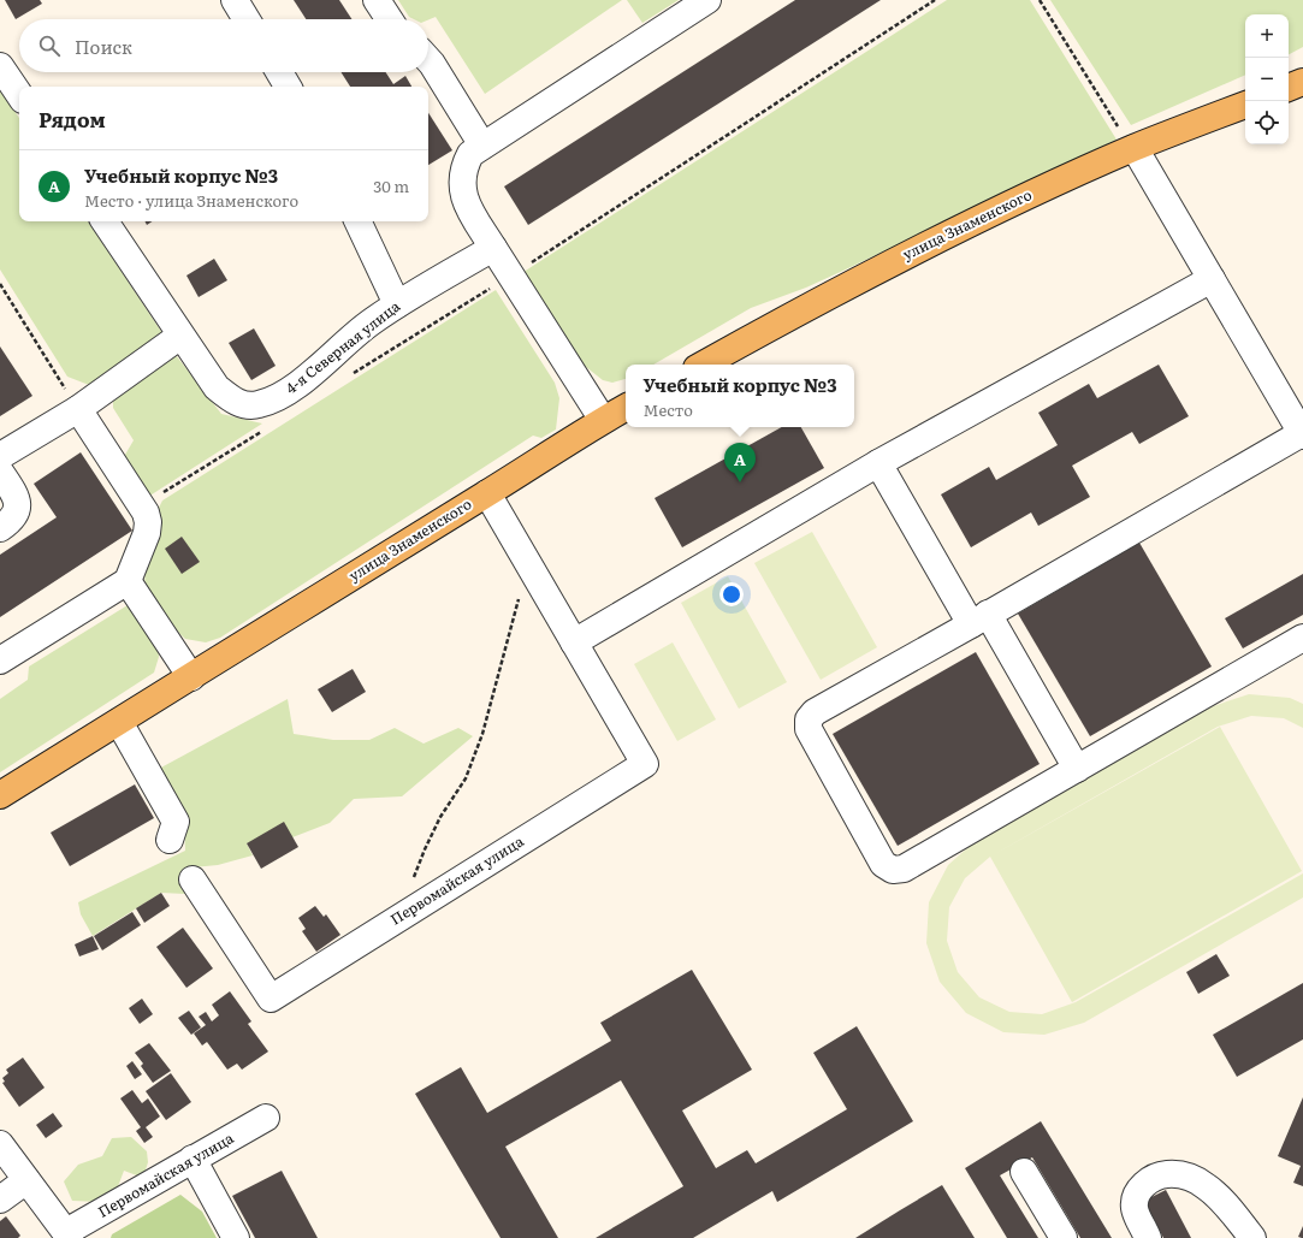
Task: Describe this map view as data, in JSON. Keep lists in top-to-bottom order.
{
  "streets": {
    "main road": ["улица Знаменского"],
    "street": ["4-я Северная улица", "Первомайская улица"]
  },
  "page": {
    "map_buttons": ["+", "−"],
    "search": "Поиск",
    "heading": "Рядом",
    "list": [
      {
        "mark": "A",
        "name": "Учебный корпус №3",
        "note": "Место · улица Знаменского",
        "value": "30 m"
      }
    ],
    "popup": ["Учебный корпус №3", "Место"],
    "pins": "A"
  }
}
